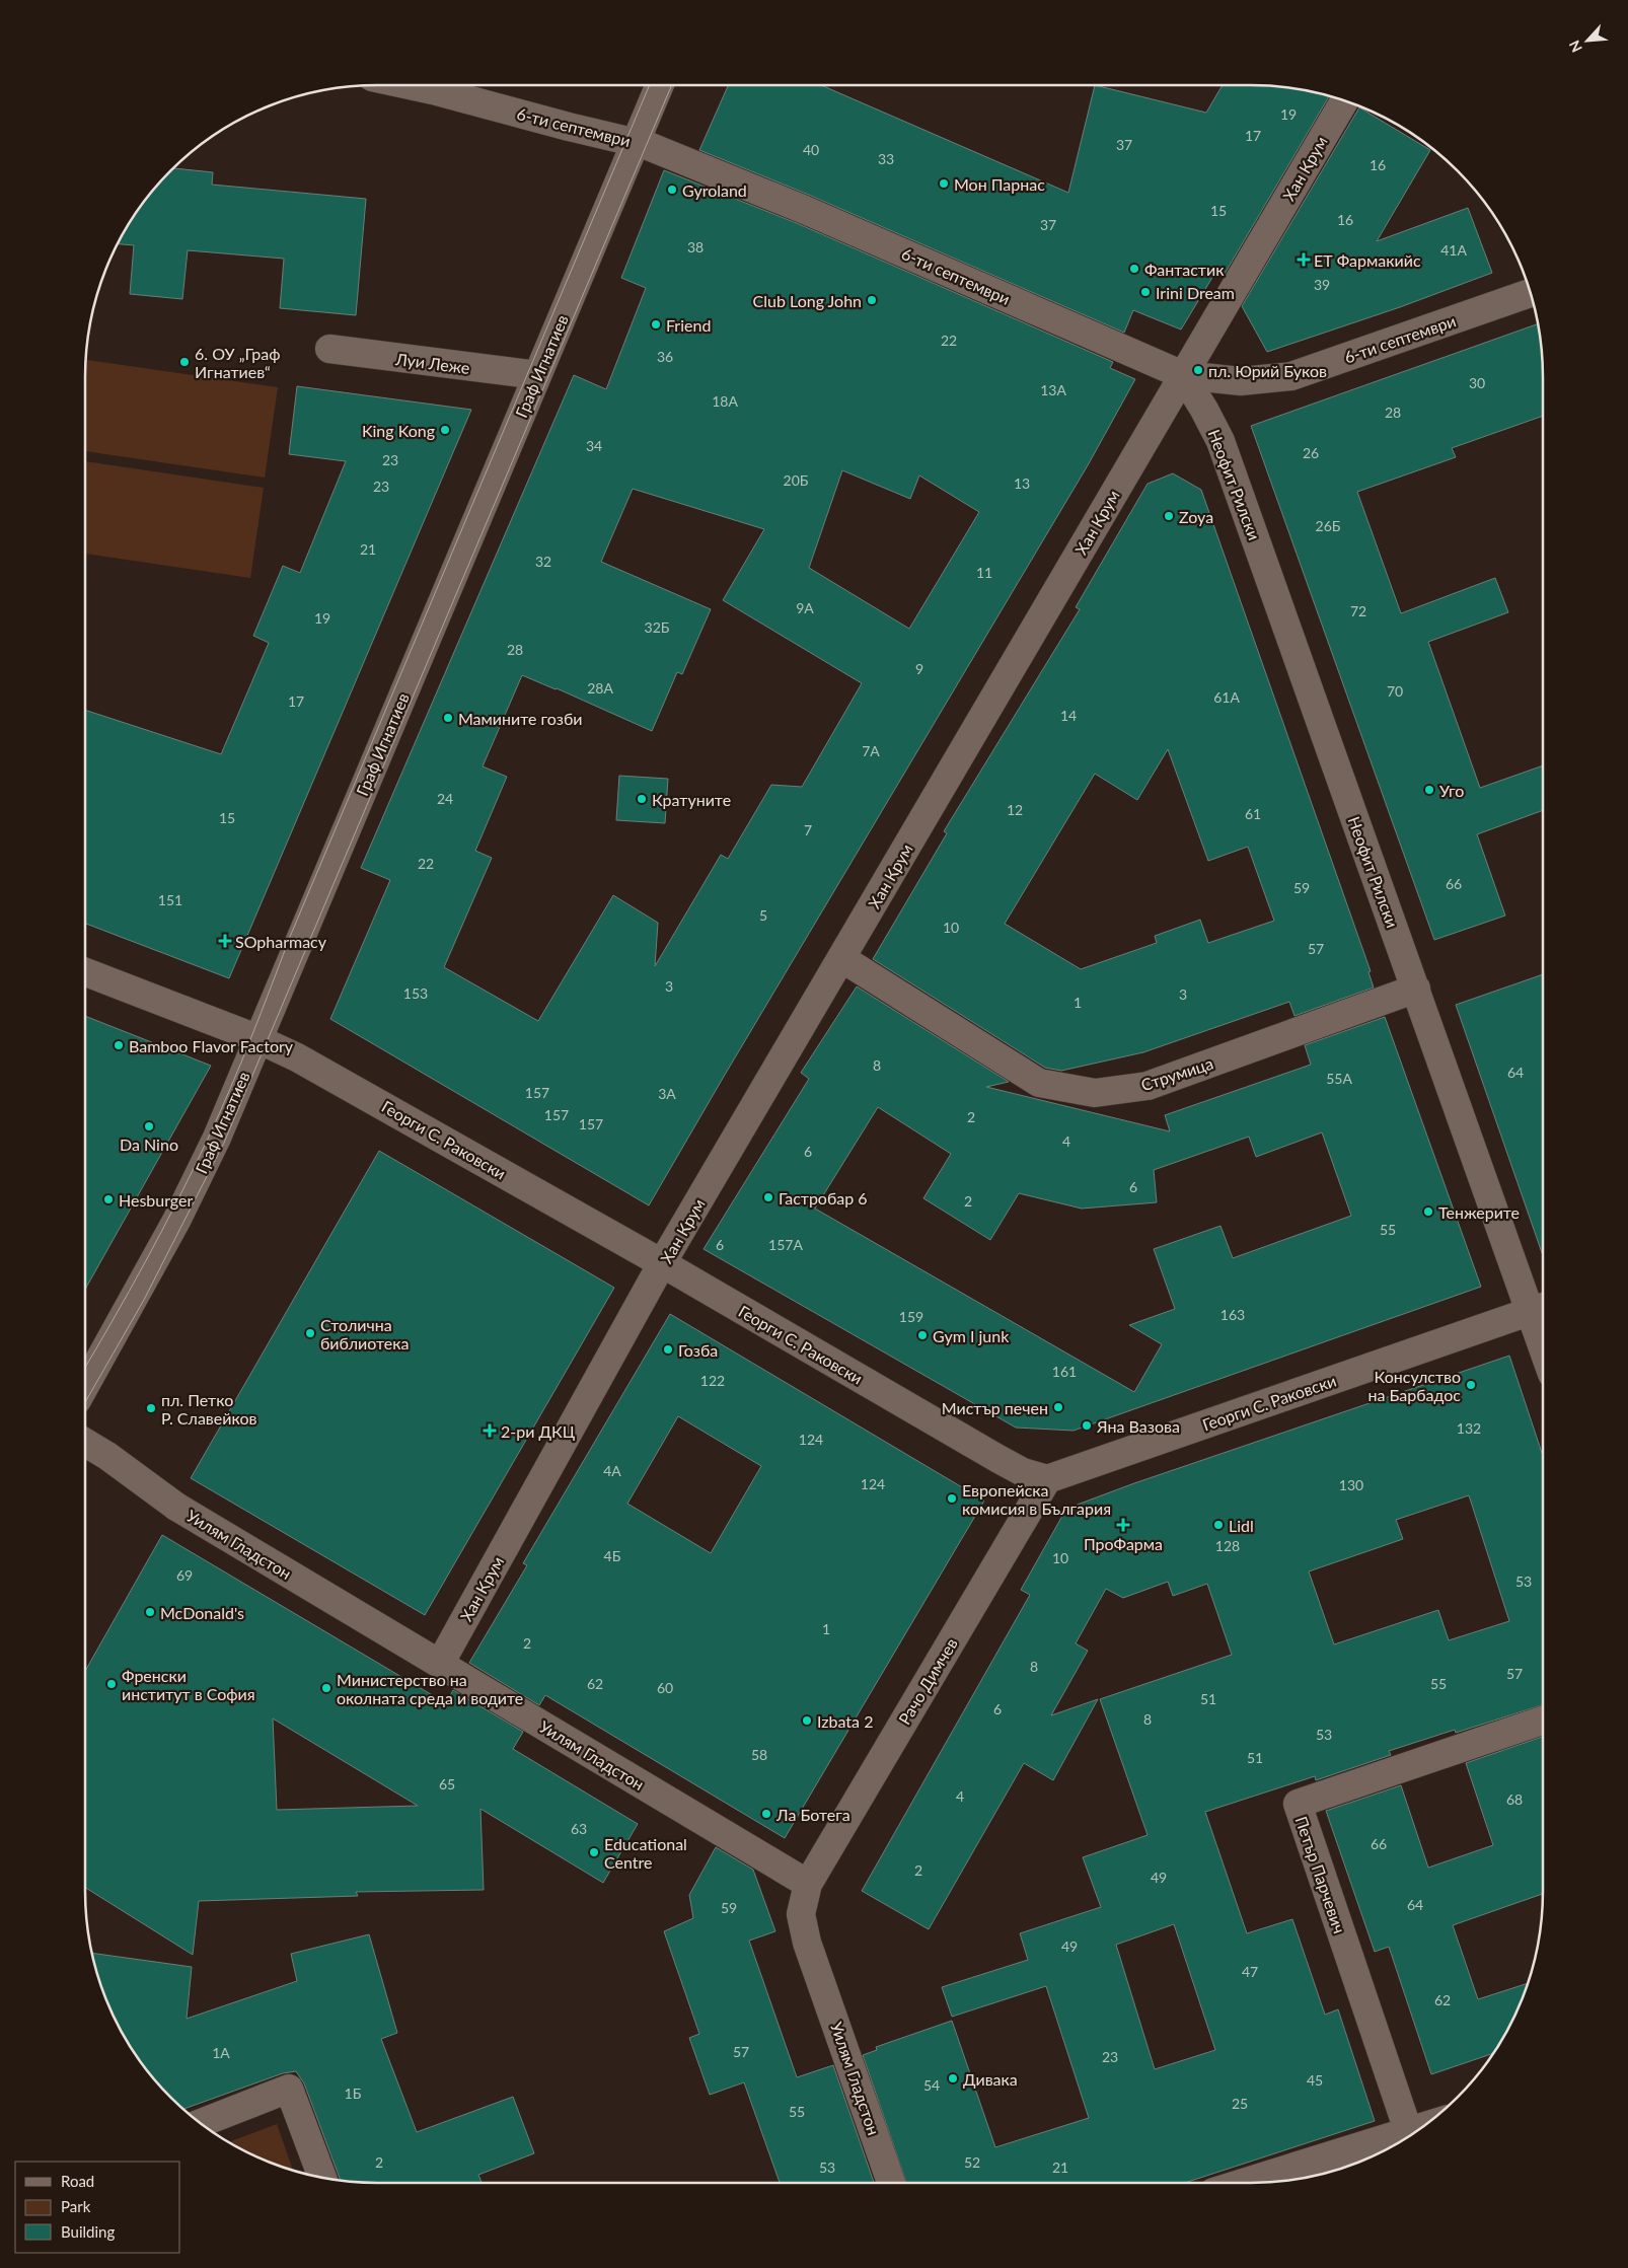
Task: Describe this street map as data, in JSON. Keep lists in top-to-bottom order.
{
  "streets": {
    "street": [
      "6-ти септември",
      "Хан Крум",
      "Луи Леже",
      "Граф Игнатиев",
      "Неофит Рилски",
      "Струмица",
      "Георги С. Раковски",
      "Уилям Гладстон",
      "Рачо Димчев",
      "Петър Парчевич"
    ]
  },
  "crossings": [
    ["6-ти септември", "Хан Крум"],
    ["6-ти септември", "Граф Игнатиев"],
    ["6-ти септември", "Неофит Рилски"],
    ["Хан Крум", "Неофит Рилски"],
    ["Хан Крум", "Струмица"],
    ["Хан Крум", "Георги С. Раковски"],
    ["Хан Крум", "Уилям Гладстон"],
    ["Луи Леже", "Граф Игнатиев"],
    ["Граф Игнатиев", "Георги С. Раковски"],
    ["Неофит Рилски", "Струмица"],
    ["Неофит Рилски", "Георги С. Раковски"],
    ["Георги С. Раковски", "Рачо Димчев"],
    ["Уилям Гладстон", "Рачо Димчев"]
  ],
  "places": {
    "other": [
      "Мон Парнас",
      "Gyroland",
      "Фантастик",
      "Irini Dream",
      "Club Long John",
      "Friend",
      "6. ОУ „Граф Игнатиев“",
      "пл. Юрий Буков",
      "King Kong",
      "Zoya",
      "Мамините гозби",
      "Уго",
      "Кратуните",
      "Bamboo Flavor Factory",
      "Da Nino",
      "Гастробар 6",
      "Hesburger",
      "Тенжерите",
      "Столична библиотека",
      "Gym I junk",
      "Гозба",
      "Консулство на Барбадос",
      "Мистър печен",
      "пл. Петко Р. Славейков",
      "Яна Вазова",
      "Европейска комисия в България",
      "Lidl",
      "McDonald's",
      "Френски институт в София",
      "Министерство на околната среда и водите",
      "Izbata 2",
      "Ла Ботега",
      "Educational Centre",
      "Дивака"
    ],
    "health": [
      "ЕТ Фармакийс",
      "SOpharmacy",
      "2-ри ДКЦ",
      "ПроФарма"
    ]
  },
  "house_numbers": [
    "19",
    "17",
    "37",
    "40",
    "33",
    "16",
    "15",
    "16",
    "37",
    "38",
    "41А",
    "39",
    "22",
    "36",
    "30",
    "13А",
    "18А",
    "28",
    "34",
    "26",
    "23",
    "20Б",
    "13",
    "23",
    "26Б",
    "21",
    "32",
    "11",
    "9А",
    "72",
    "19",
    "32Б",
    "28",
    "9",
    "28А",
    "70",
    "61А",
    "17",
    "14",
    "7А",
    "24",
    "12",
    "61",
    "15",
    "7",
    "22",
    "66",
    "59",
    "151",
    "5",
    "10",
    "57",
    "3",
    "153",
    "3",
    "1",
    "8",
    "64",
    "55А",
    "157",
    "3А",
    "157",
    "2",
    "157",
    "4",
    "6",
    "6",
    "2",
    "55",
    "6",
    "157А",
    "163",
    "159",
    "161",
    "122",
    "132",
    "124",
    "4А",
    "124",
    "130",
    "128",
    "4Б",
    "10",
    "69",
    "53",
    "1",
    "2",
    "8",
    "57",
    "62",
    "55",
    "60",
    "51",
    "6",
    "8",
    "53",
    "58",
    "51",
    "65",
    "4",
    "68",
    "63",
    "66",
    "2",
    "49",
    "64",
    "59",
    "49",
    "47",
    "62",
    "57",
    "1А",
    "23",
    "45",
    "54",
    "1Б",
    "25",
    "55",
    "2",
    "52",
    "53",
    "21"
  ],
  "legend": ["Road", "Park", "Building"],
  "north": "bottom left"
}
